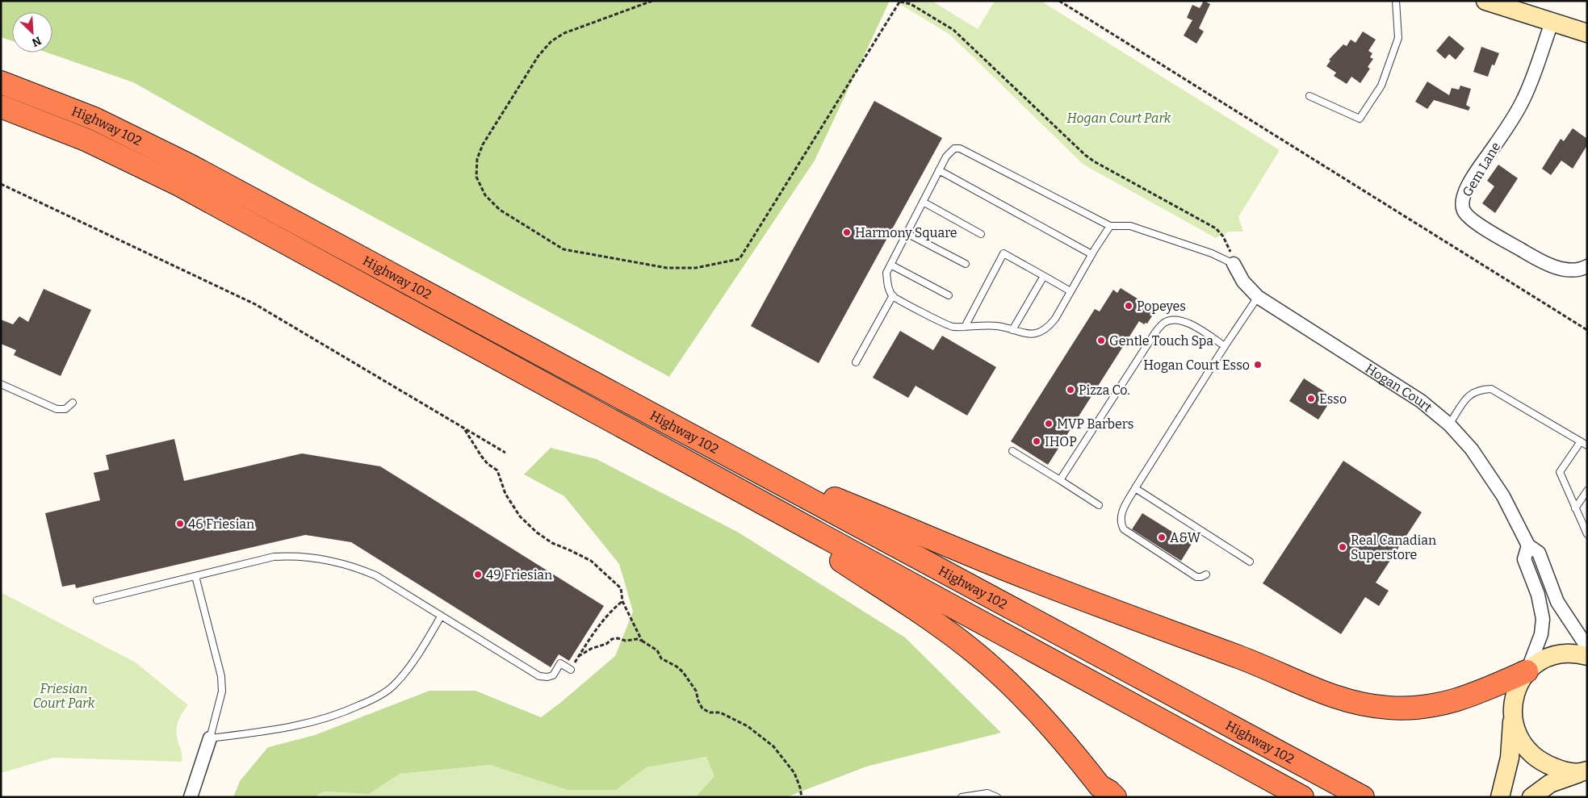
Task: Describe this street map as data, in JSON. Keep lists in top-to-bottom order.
{
  "streets": {
    "highway": ["Highway 102"],
    "street": ["Gem Lane", "Hogan Court"]
  },
  "parks": ["Hogan Court Park", "Friesian Court Park"],
  "places": [
    "Harmony Square",
    "Popeyes",
    "Gentle Touch Spa",
    "Hogan Court Esso",
    "Pizza Co.",
    "Esso",
    "MVP Barbers",
    "IHOP",
    "46 Friesian",
    "A&W",
    "Real Canadian Superstore",
    "49 Friesian"
  ],
  "north": "bottom right"
}
